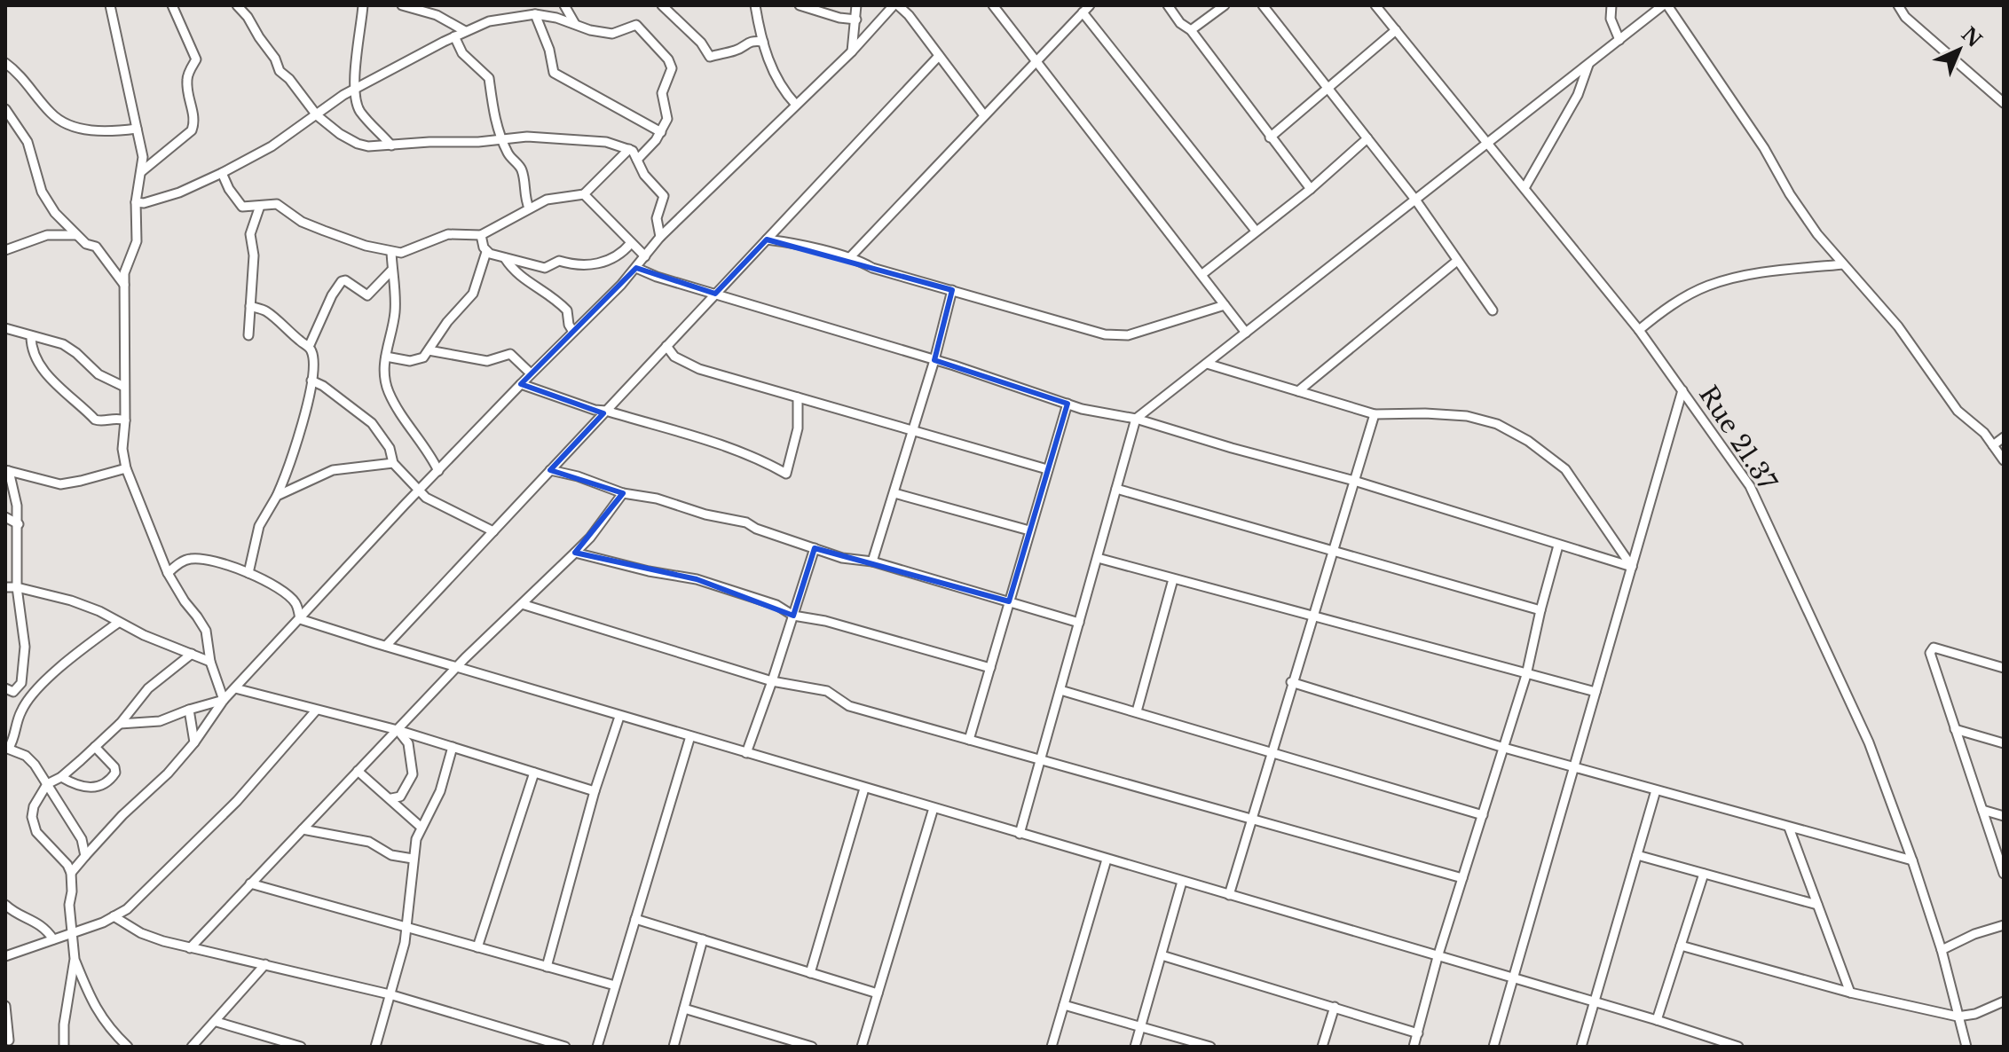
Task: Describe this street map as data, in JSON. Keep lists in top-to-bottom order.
{
  "streets": {
    "street": ["Rue 21.37"]
  },
  "north": "top right"
}
